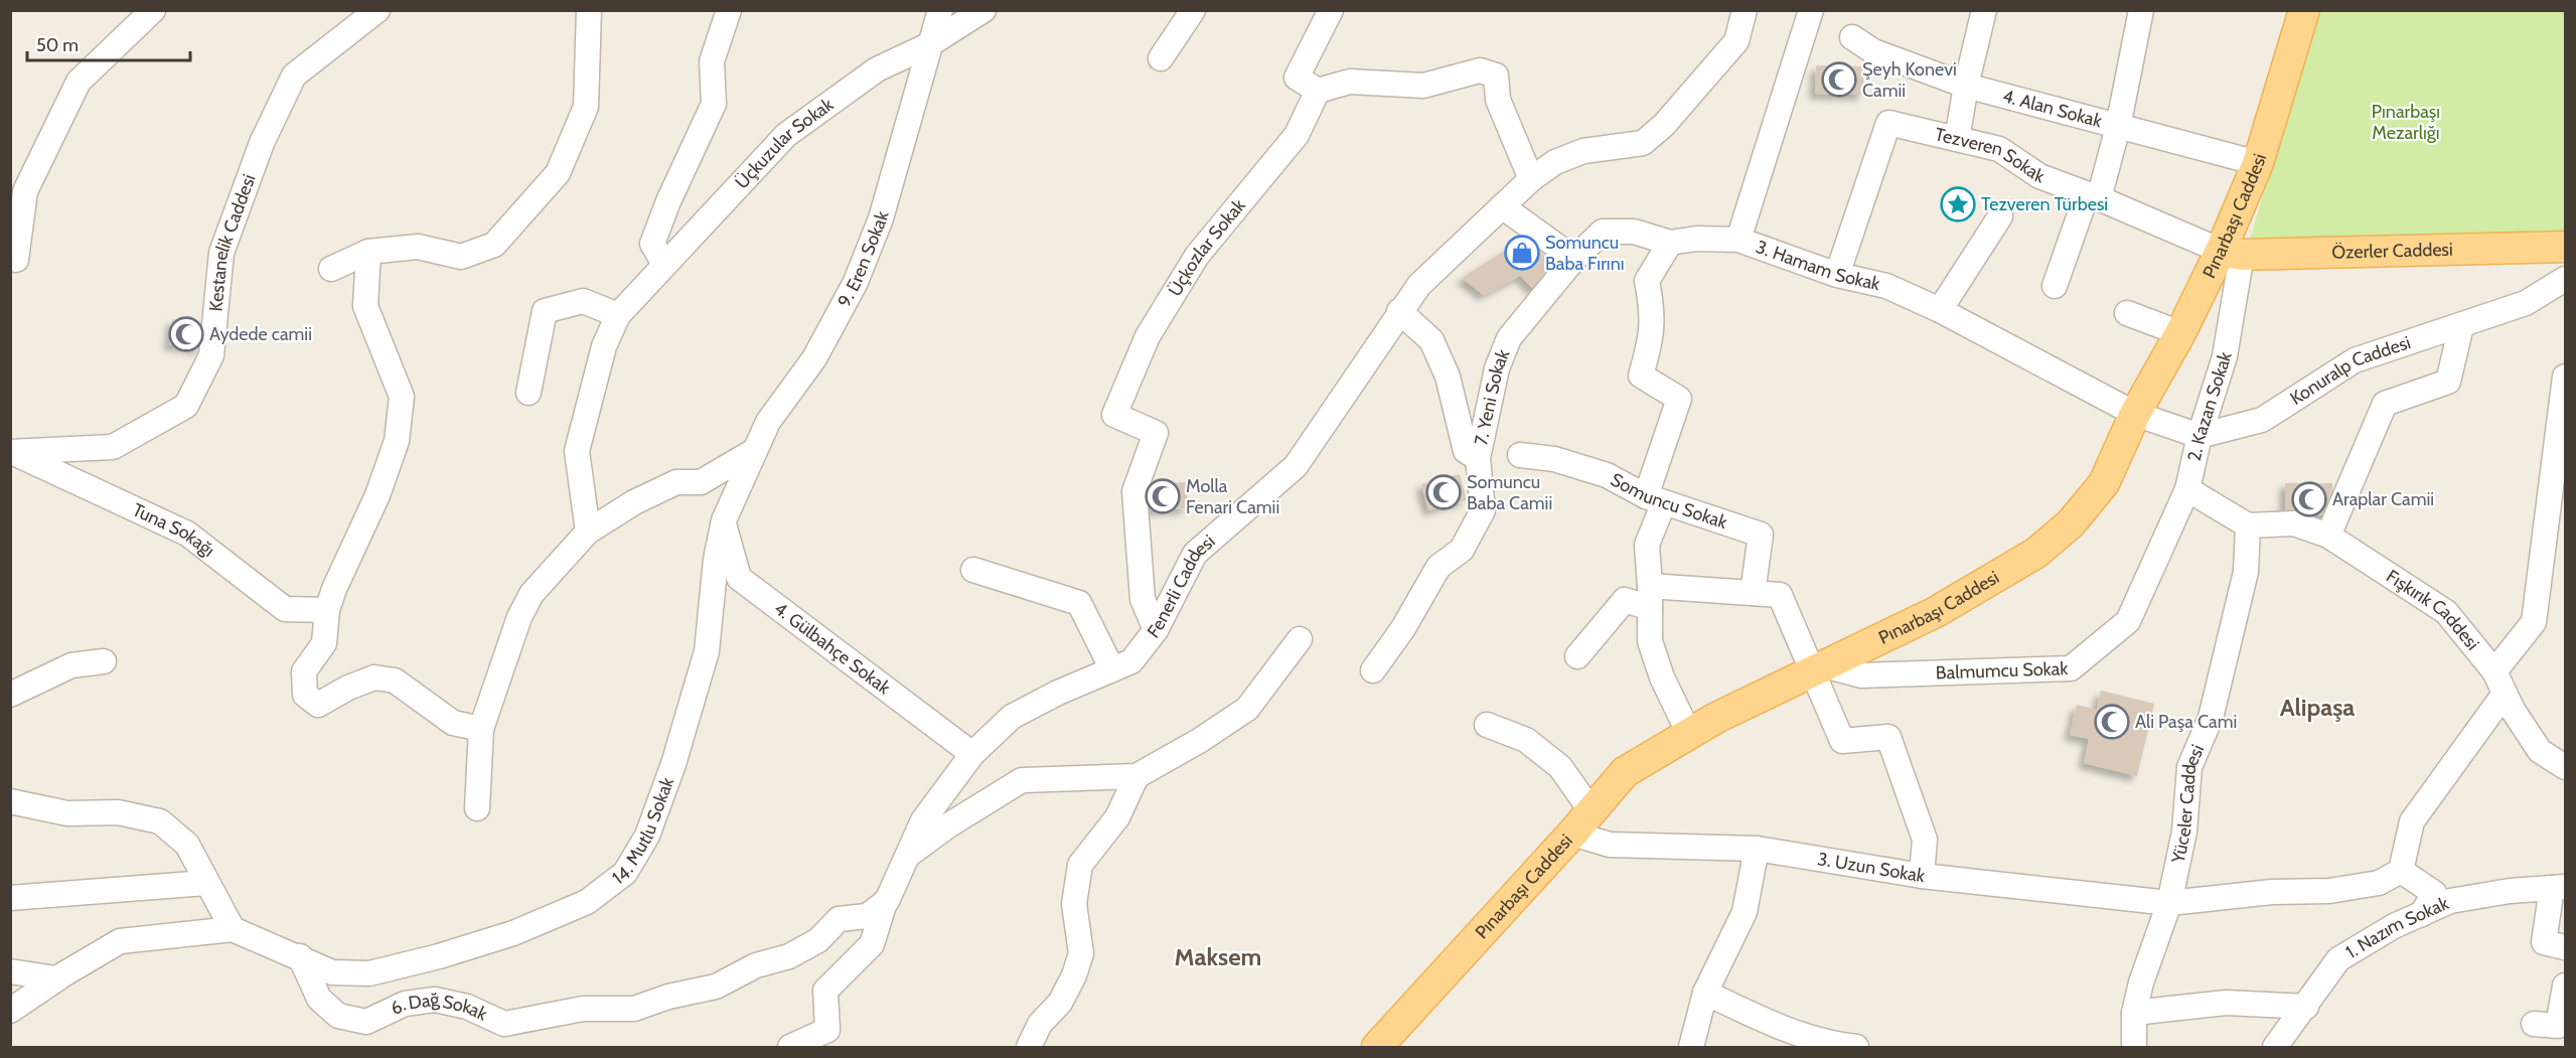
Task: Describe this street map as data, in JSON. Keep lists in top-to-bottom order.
{
  "streets": {
    "main road": ["Pınarbaşı Caddesi", "Özerler Caddesi"],
    "street": [
      "4. Alan Sokak",
      "Üçkuzular Sokak",
      "Tezveren Sokak",
      "Kestanelik Caddesi",
      "Üçkozlar Sokak",
      "9. Eren Sokak",
      "3. Hamam Sokak",
      "Konuralp Caddesi",
      "7. Yeni Sokak",
      "2. Kazan Sokak",
      "Somuncu Sokak",
      "Tuna Sokağı",
      "Fenerli Caddesi",
      "Fışkırık Caddesi",
      "4. Gülbahçe Sokak",
      "Balmumcu Sokak",
      "Yüceler Caddesi",
      "14. Mutlu Sokak",
      "3. Uzun Sokak",
      "1. Nazım Sokak",
      "6. Dağ Sokak"
    ]
  },
  "crossings": [
    ["4. Alan Sokak", "Pınarbaşı Caddesi"],
    ["Üçkuzular Sokak", "9. Eren Sokak"],
    ["Tezveren Sokak", "Pınarbaşı Caddesi"],
    ["Tezveren Sokak", "Özerler Caddesi"],
    ["Tezveren Sokak", "3. Hamam Sokak"],
    ["Tezveren Sokak", "2. Kazan Sokak"],
    ["Pınarbaşı Caddesi", "Özerler Caddesi"],
    ["Pınarbaşı Caddesi", "3. Hamam Sokak"],
    ["Pınarbaşı Caddesi", "2. Kazan Sokak"],
    ["Pınarbaşı Caddesi", "Balmumcu Sokak"],
    ["Pınarbaşı Caddesi", "3. Uzun Sokak"],
    ["Kestanelik Caddesi", "Tuna Sokağı"],
    ["Üçkozlar Sokak", "Fenerli Caddesi"],
    ["Özerler Caddesi", "2. Kazan Sokak"],
    ["9. Eren Sokak", "14. Mutlu Sokak"],
    ["3. Hamam Sokak", "7. Yeni Sokak"],
    ["Konuralp Caddesi", "2. Kazan Sokak"],
    ["2. Kazan Sokak", "Balmumcu Sokak"],
    ["Fenerli Caddesi", "4. Gülbahçe Sokak"],
    ["Fışkırık Caddesi", "Yüceler Caddesi"],
    ["4. Gülbahçe Sokak", "14. Mutlu Sokak"],
    ["Yüceler Caddesi", "3. Uzun Sokak"],
    ["14. Mutlu Sokak", "6. Dağ Sokak"]
  ],
  "districts": ["Alipaşa", "Maksem"],
  "parks": ["Pınarbaşı Mezarlığı"],
  "places": {
    "mosque": [
      "Şeyh Konevi Camii",
      "Aydede camii",
      "Somuncu Baba Camii",
      "Molla Fenari Camii",
      "Araplar Camii",
      "Ali Paşa Cami"
    ],
    "place": ["Tezveren Türbesi"],
    "shop": ["Somuncu Baba Fırını"]
  },
  "scale_bar": "50 m"
}
